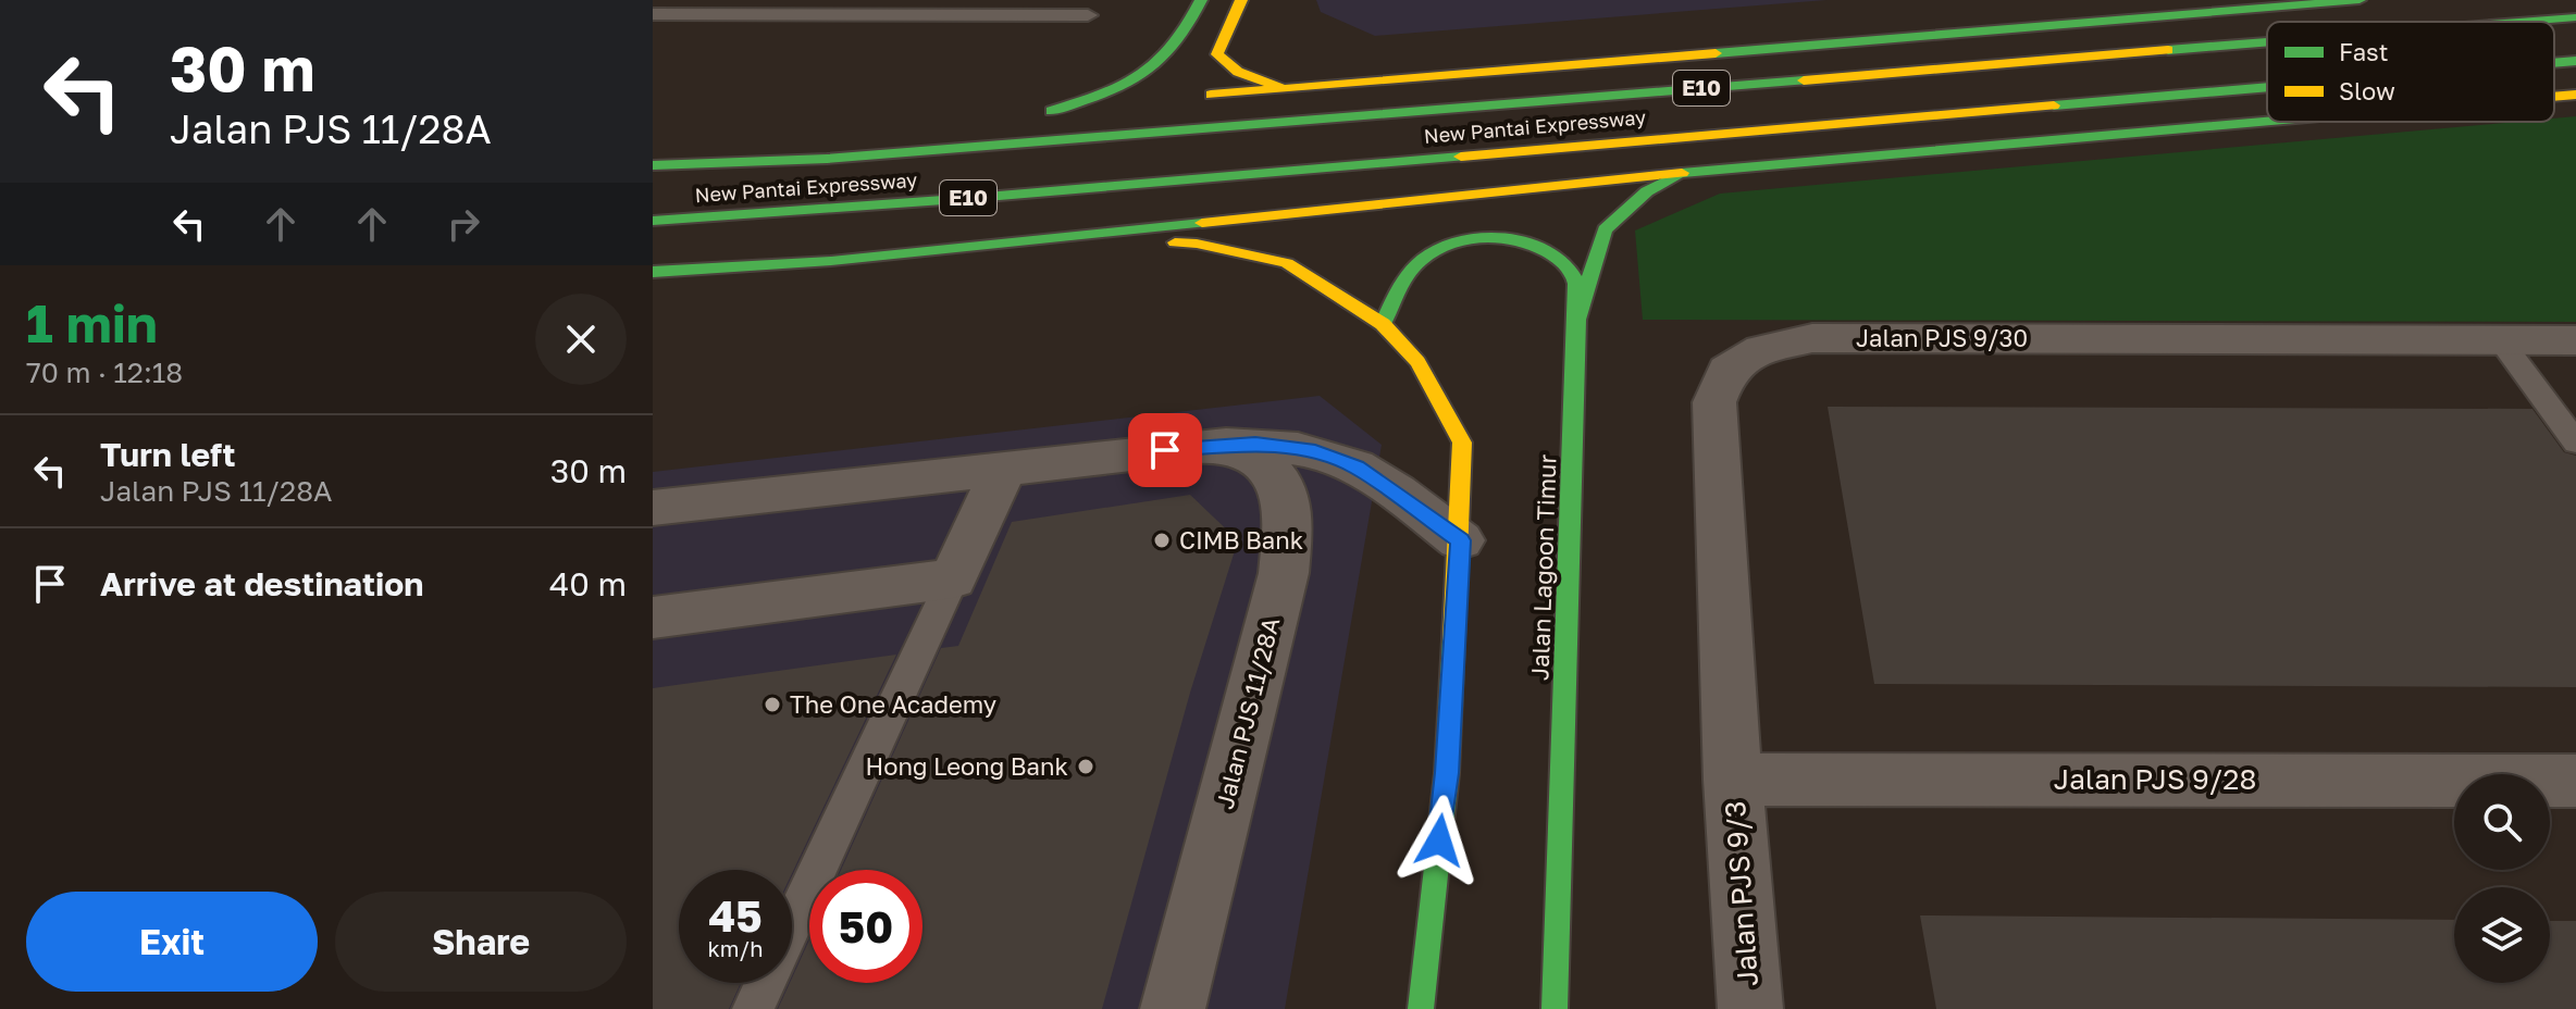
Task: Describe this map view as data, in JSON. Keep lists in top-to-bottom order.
{
  "streets": {
    "main road": ["E10", "New Pantai Expressway", "Jalan Lagoon Timur"],
    "street": [
      "Jalan PJS 9/30",
      "Jalan PJS 11/28A",
      "Jalan PJS 9/28",
      "Jalan PJS 9/3"
    ]
  },
  "crossings": [
    ["Jalan PJS 9/30", "Jalan PJS 9/28"],
    ["Jalan PJS 9/30", "Jalan PJS 9/3"],
    ["Jalan PJS 9/28", "Jalan PJS 9/3"]
  ],
  "places": ["CIMB Bank", "The One Academy", "Hong Leong Bank"],
  "legend": ["Fast", "Slow"],
  "page": {
    "turn": ["30 m", "Jalan PJS 11/28A"],
    "heading": ["1 min", "70 m · 12:18"],
    "list": [
      {
        "name": "Turn left",
        "note": "Jalan PJS 11/28A",
        "value": "30 m"
      },
      {
        "name": "Arrive at destination",
        "value": "40 m"
      }
    ],
    "speed": "45 km/h",
    "limit": "50",
    "buttons": ["Exit", "Share"]
  }
}
